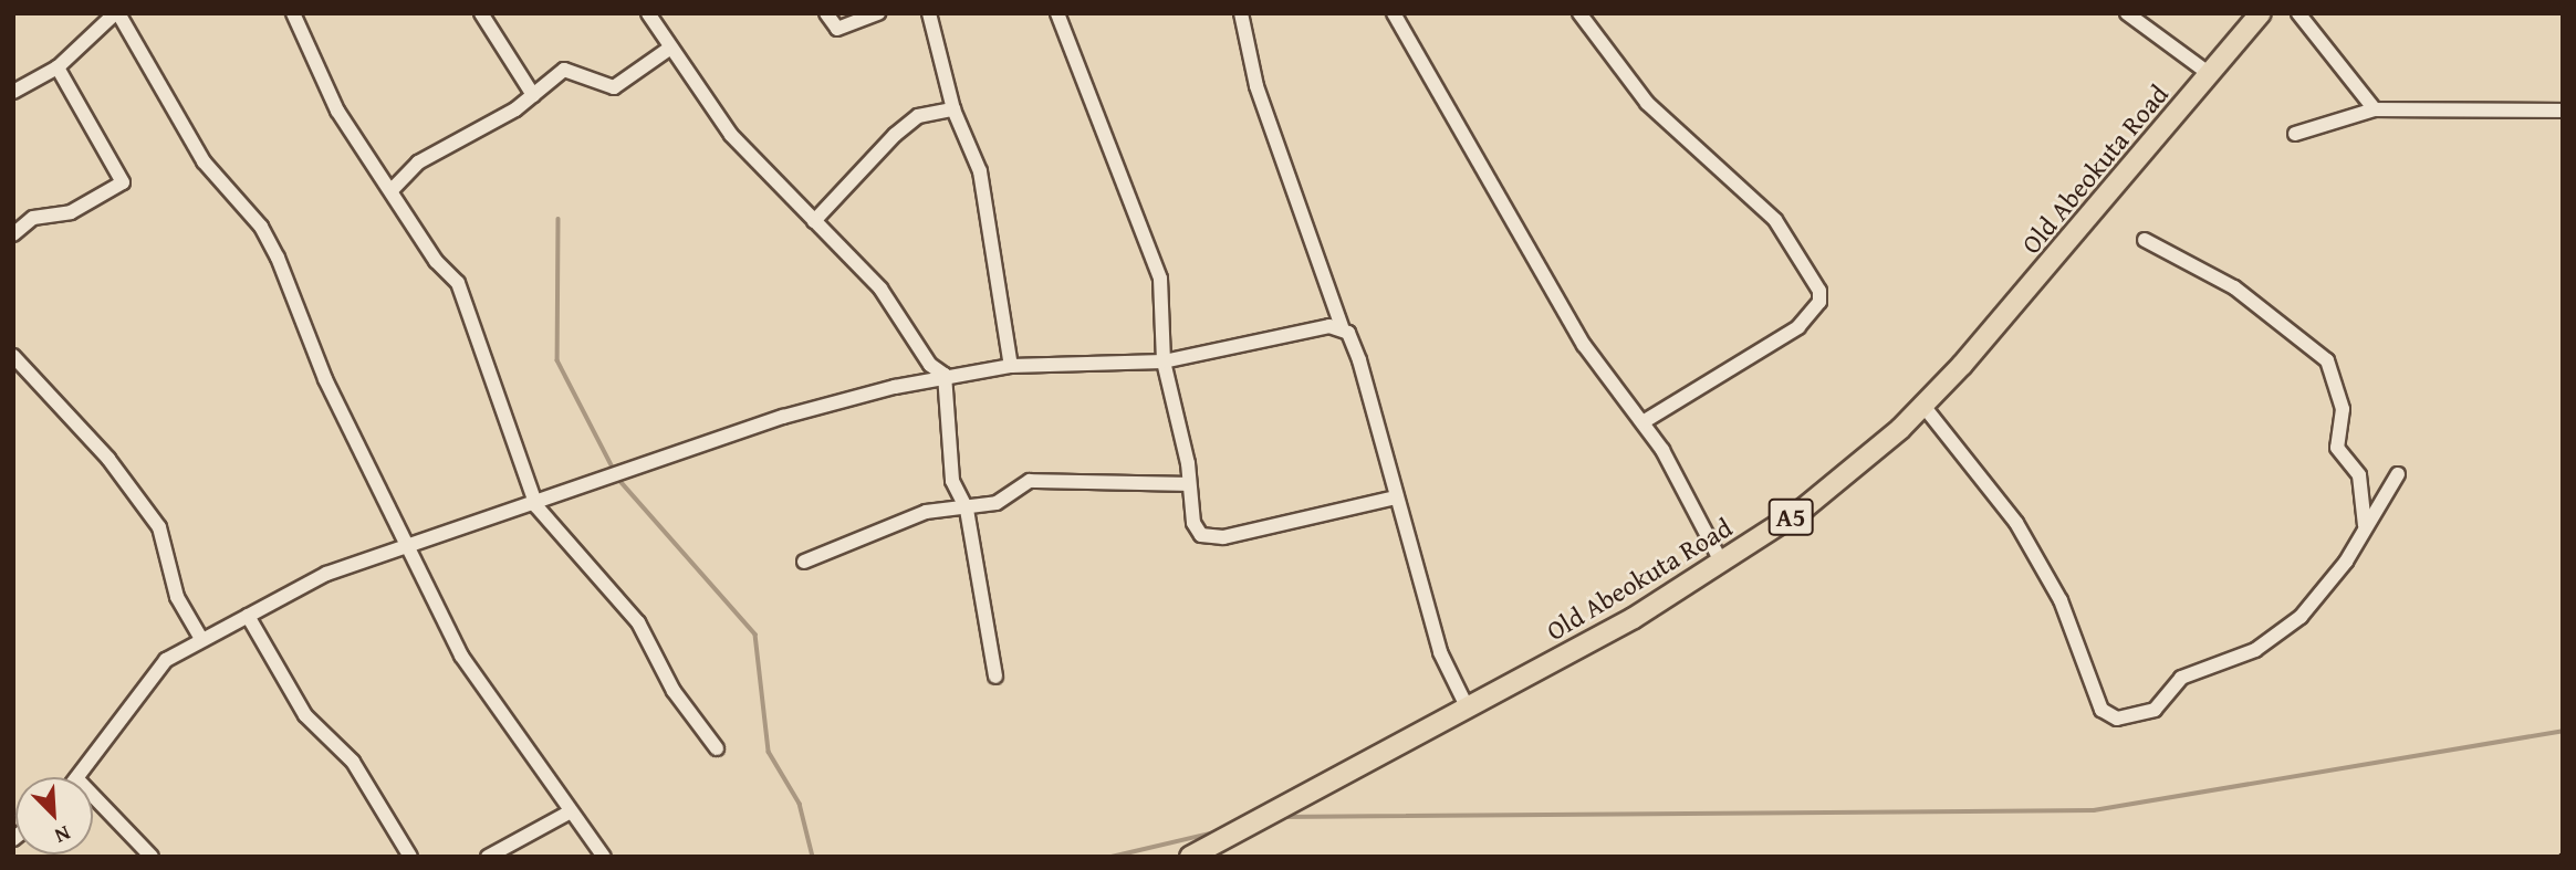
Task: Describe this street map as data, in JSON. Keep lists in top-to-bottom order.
{
  "streets": {
    "highway": ["Old Abeokuta Road", "A5"]
  },
  "north": "bottom right"
}
